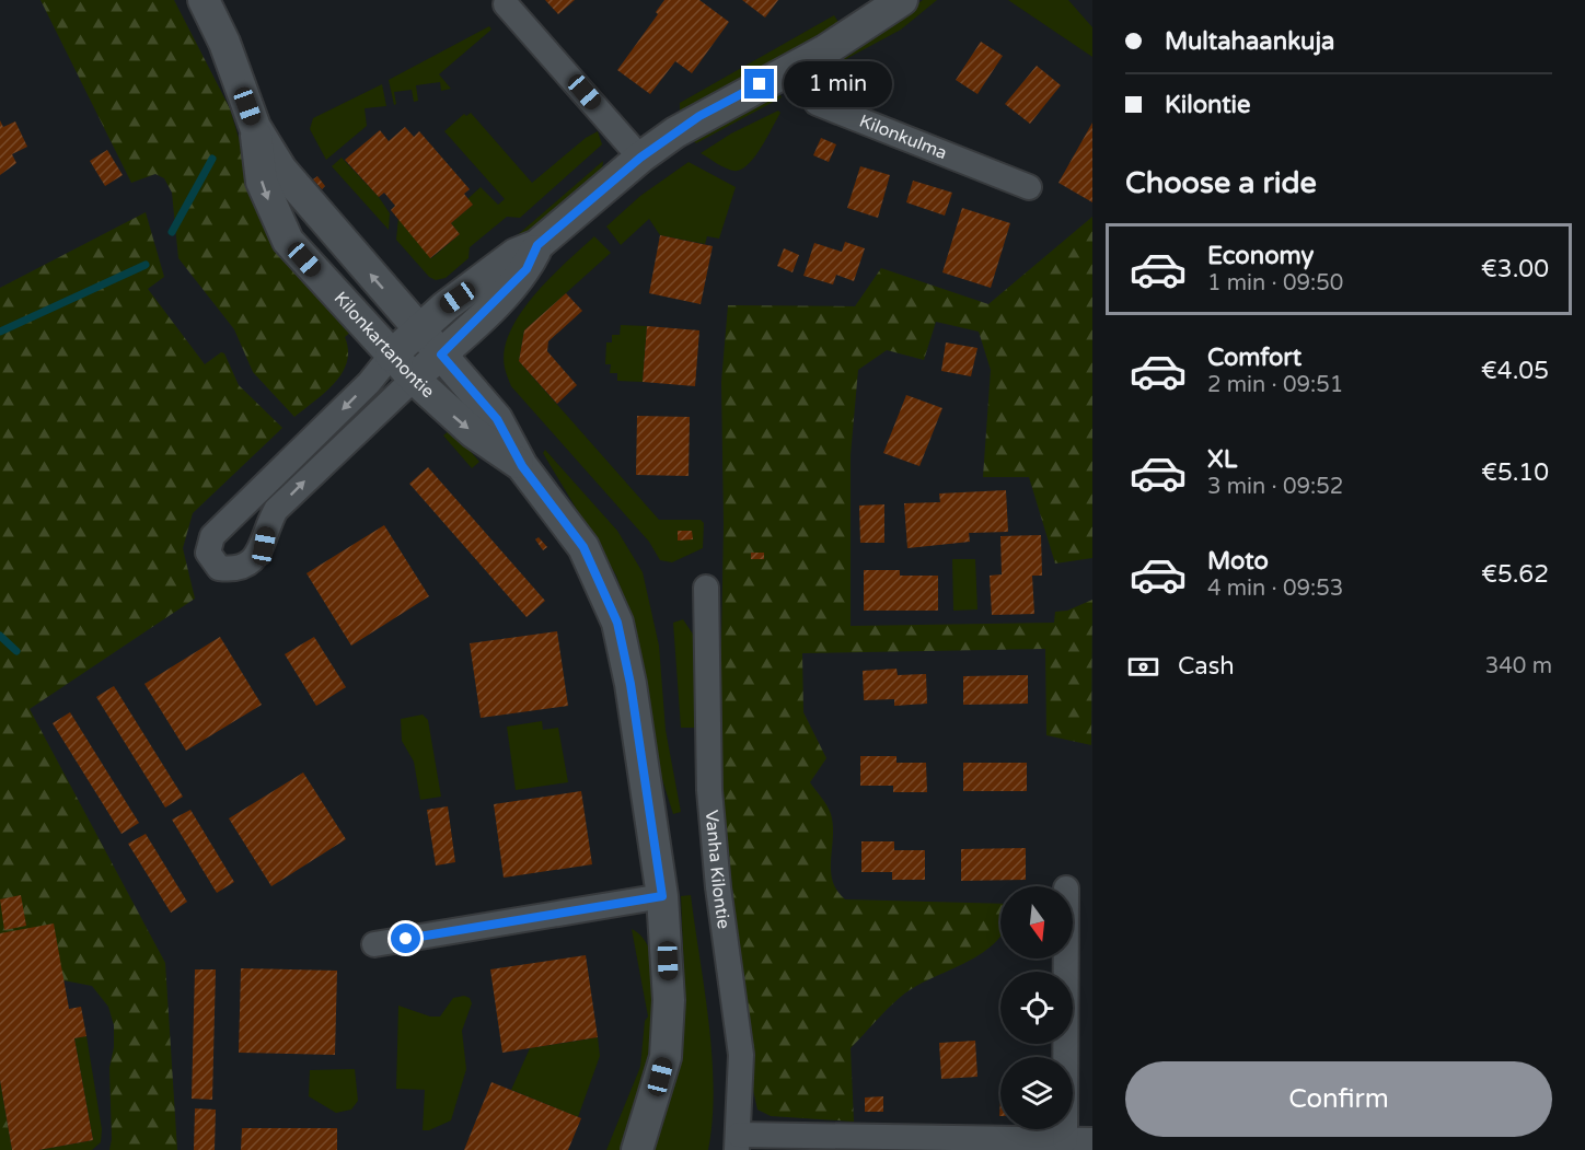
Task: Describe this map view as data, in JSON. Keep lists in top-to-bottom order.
{
  "streets": {
    "street": ["Kilonkulma", "Kilonkartanontie", "Vanha Kilontie"]
  },
  "north": "bottom",
  "page": {
    "banner": ["Multahaankuja", "Kilontie"],
    "bubble": "1 min",
    "heading": "Choose a ride",
    "list": [
      {
        "name": "Economy",
        "note": "1 min · 09:50",
        "value": "€3.00"
      },
      {
        "name": "Comfort",
        "note": "2 min · 09:51",
        "value": "€4.05"
      },
      {
        "name": "XL",
        "note": "3 min · 09:52",
        "value": "€5.10"
      },
      {
        "name": "Moto",
        "note": "4 min · 09:53",
        "value": "€5.62"
      }
    ],
    "pay": ["Cash", "340 m"],
    "buttons": "Confirm"
  }
}
